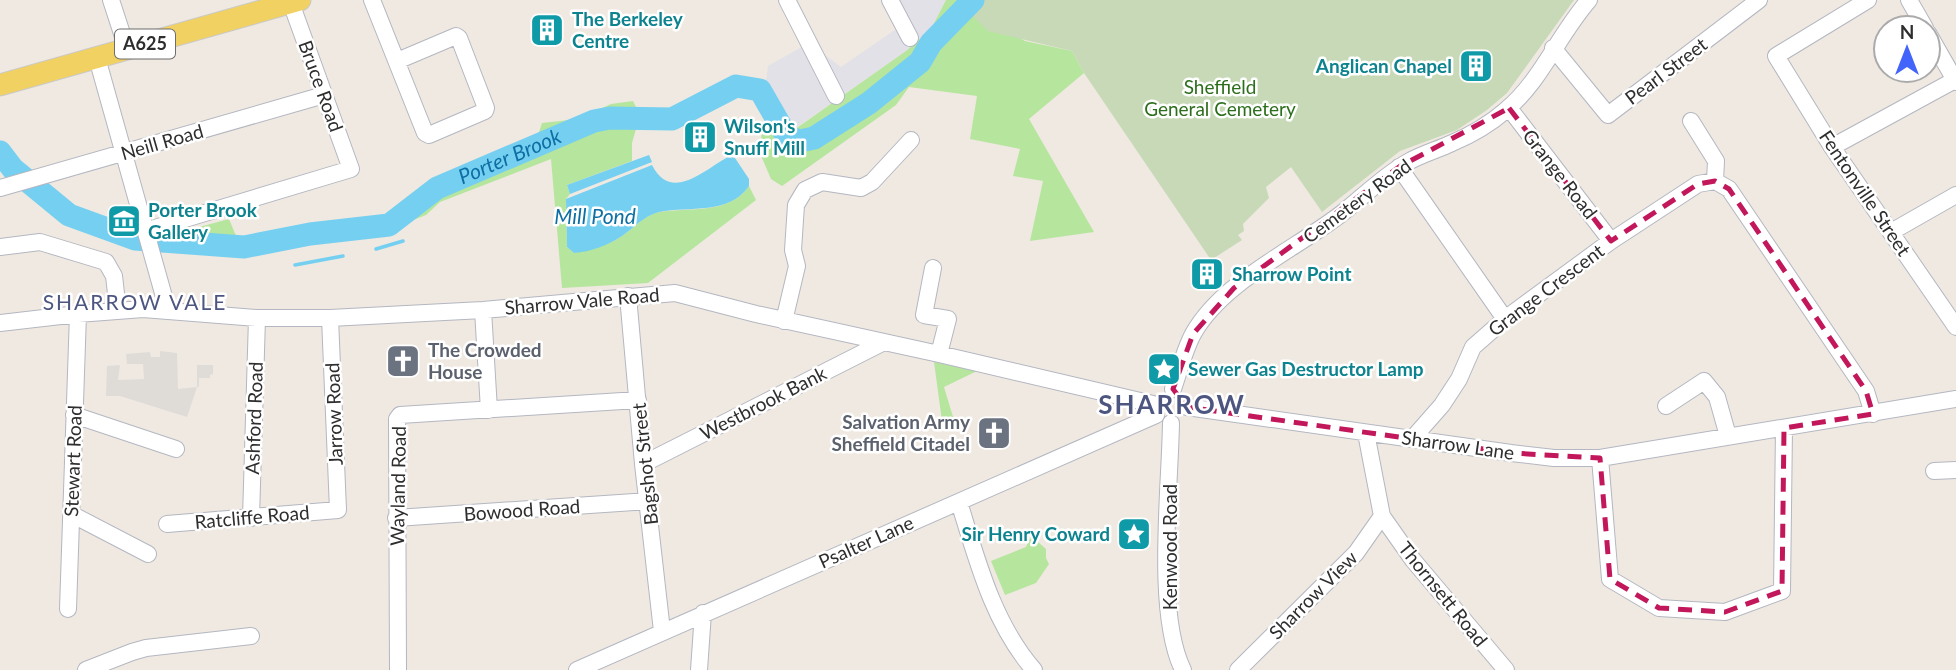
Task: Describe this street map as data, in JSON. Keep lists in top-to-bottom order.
{
  "streets": {
    "main road": ["A625"],
    "street": [
      "Pearl Street",
      "Bruce Road",
      "Neill Road",
      "Grange Road",
      "Fentonville Street",
      "Cemetery Road",
      "Grange Crescent",
      "Sharrow Vale Road",
      "Westbrook Bank",
      "Jarrow Road",
      "Ashford Road",
      "Sharrow Lane",
      "Stewart Road",
      "Bagshot Street",
      "Wayland Road",
      "Bowood Road",
      "Ratcliffe Road",
      "Psalter Lane",
      "Kenwood Road",
      "Thornsett Road",
      "Sharrow View"
    ]
  },
  "crossings": [
    ["A625", "Bruce Road"],
    ["Pearl Street", "Cemetery Road"],
    ["Bruce Road", "Neill Road"],
    ["Grange Road", "Cemetery Road"],
    ["Grange Road", "Grange Crescent"],
    ["Cemetery Road", "Sharrow Vale Road"],
    ["Cemetery Road", "Sharrow Lane"],
    ["Cemetery Road", "Psalter Lane"],
    ["Cemetery Road", "Kenwood Road"],
    ["Grange Crescent", "Sharrow Lane"],
    ["Sharrow Vale Road", "Westbrook Bank"],
    ["Sharrow Vale Road", "Jarrow Road"],
    ["Sharrow Vale Road", "Ashford Road"],
    ["Sharrow Vale Road", "Sharrow Lane"],
    ["Sharrow Vale Road", "Stewart Road"],
    ["Sharrow Vale Road", "Bagshot Street"],
    ["Sharrow Vale Road", "Psalter Lane"],
    ["Sharrow Vale Road", "Kenwood Road"],
    ["Westbrook Bank", "Bagshot Street"],
    ["Jarrow Road", "Ratcliffe Road"],
    ["Ashford Road", "Ratcliffe Road"],
    ["Sharrow Lane", "Psalter Lane"],
    ["Sharrow Lane", "Kenwood Road"],
    ["Bagshot Street", "Wayland Road"],
    ["Bagshot Street", "Bowood Road"],
    ["Bagshot Street", "Psalter Lane"],
    ["Wayland Road", "Bowood Road"],
    ["Psalter Lane", "Kenwood Road"],
    ["Thornsett Road", "Sharrow View"]
  ],
  "districts": ["SHARROW VALE", "SHARROW"],
  "water": ["Porter Brook", "Mill Pond"],
  "parks": ["Sheffield General Cemetery"],
  "places": {
    "building": [
      "The Berkeley Centre",
      "Anglican Chapel",
      "Wilson's Snuff Mill",
      "Sharrow Point"
    ],
    "museum": ["Porter Brook Gallery"],
    "church": ["The Crowded House", "Salvation Army Sheffield Citadel"],
    "place": ["Sewer Gas Destructor Lamp", "Sir Henry Coward"]
  },
  "north": "top"
}
